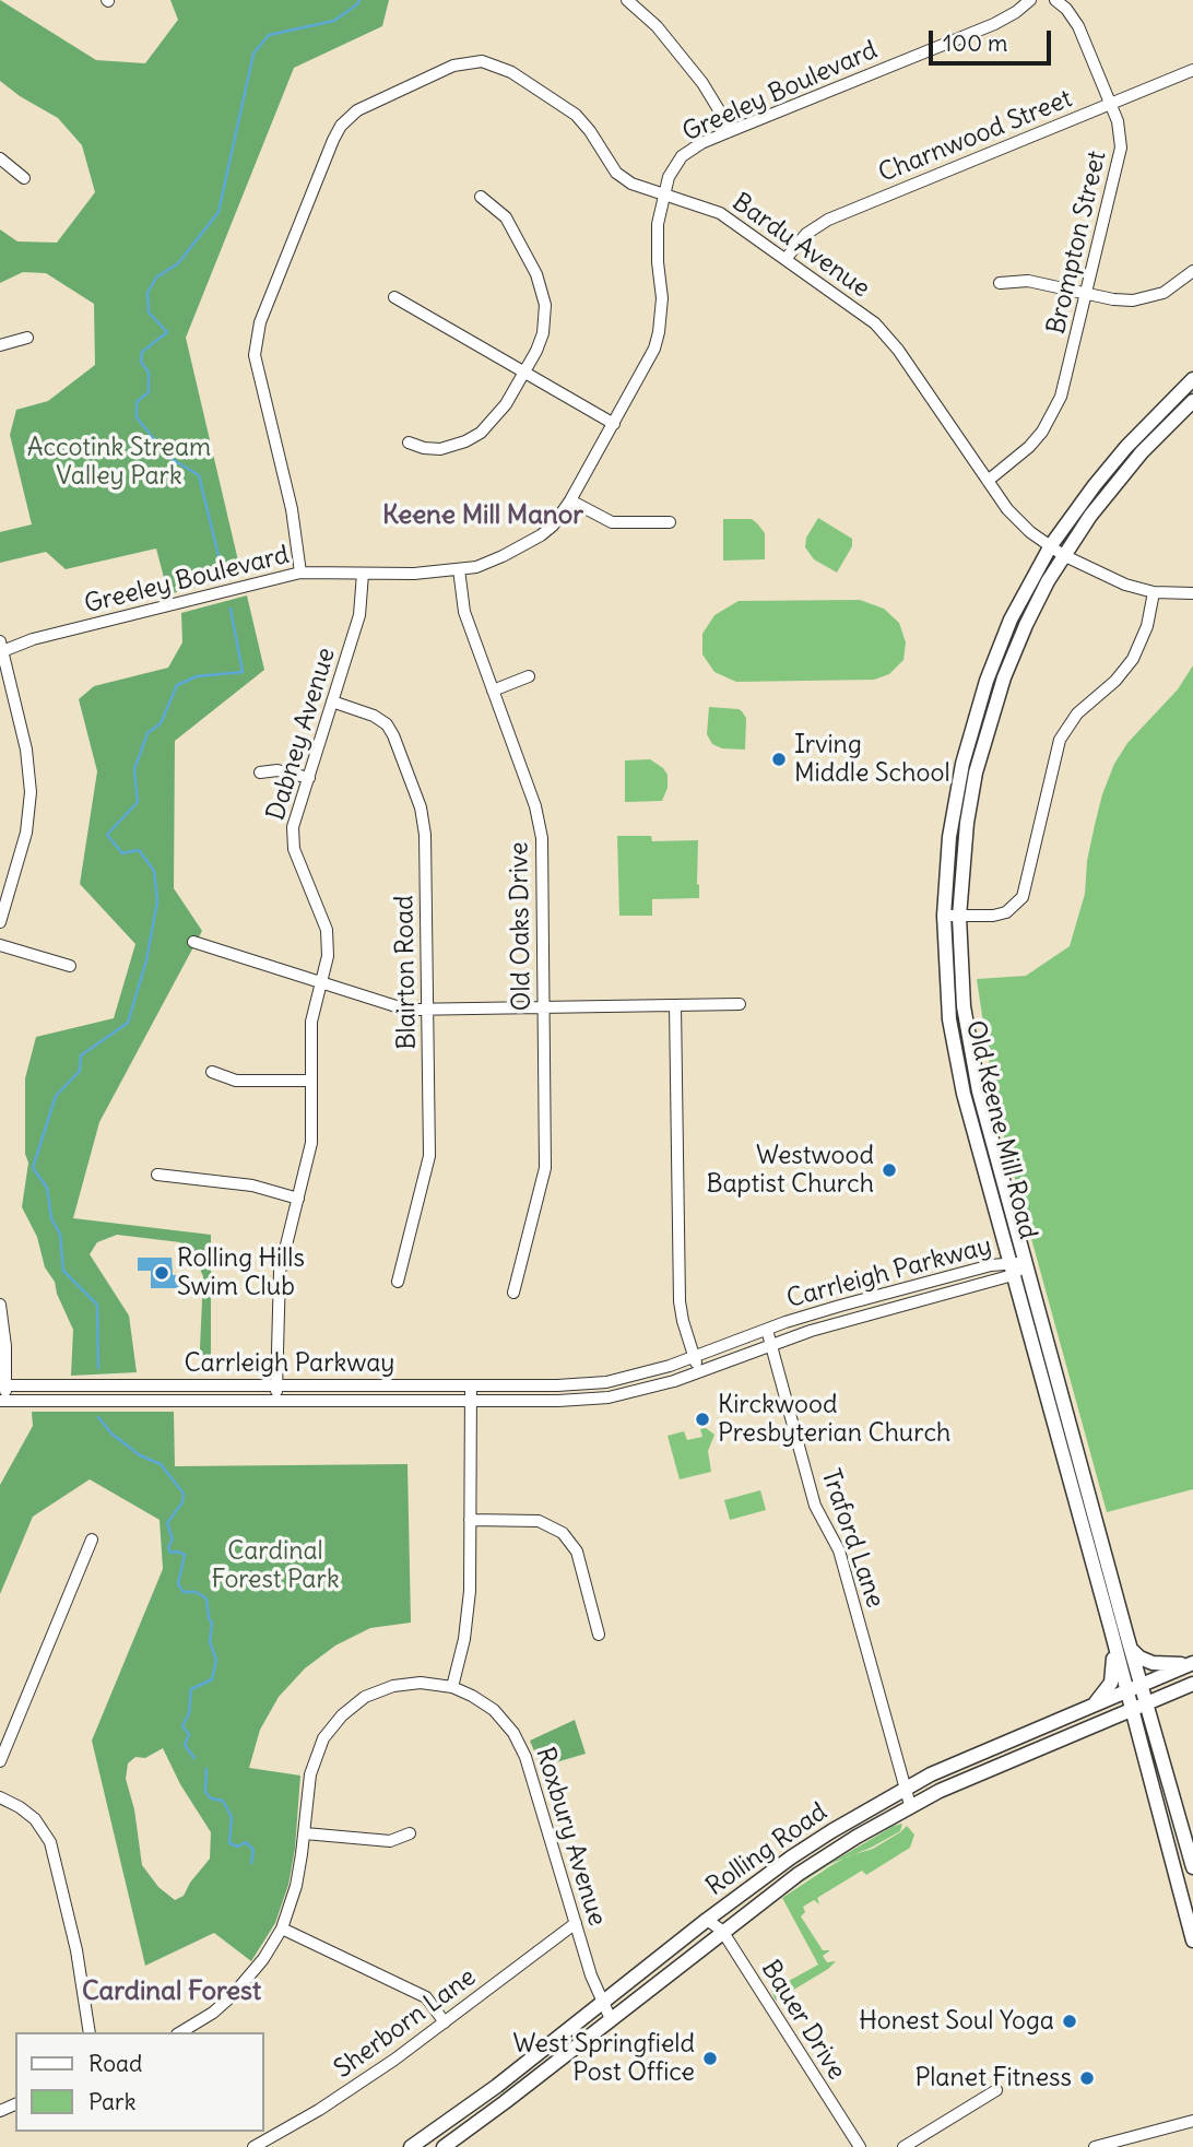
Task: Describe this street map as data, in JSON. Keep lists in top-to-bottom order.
{
  "streets": {
    "main road": ["Old Keene Mill Road", "Rolling Road"],
    "street": [
      "Greeley Boulevard",
      "Charnwood Street",
      "Brompton Street",
      "Bardu Avenue",
      "Dabney Avenue",
      "Old Oaks Drive",
      "Blairton Road",
      "Carrleigh Parkway",
      "Traford Lane",
      "Roxbury Avenue",
      "Bauer Drive",
      "Sherborn Lane"
    ]
  },
  "crossings": [
    ["Greeley Boulevard", "Bardu Avenue"],
    ["Greeley Boulevard", "Dabney Avenue"],
    ["Greeley Boulevard", "Old Oaks Drive"],
    ["Charnwood Street", "Brompton Street"],
    ["Charnwood Street", "Bardu Avenue"],
    ["Brompton Street", "Bardu Avenue"],
    ["Bardu Avenue", "Old Keene Mill Road"],
    ["Dabney Avenue", "Blairton Road"],
    ["Dabney Avenue", "Carrleigh Parkway"],
    ["Old Keene Mill Road", "Carrleigh Parkway"],
    ["Old Keene Mill Road", "Rolling Road"],
    ["Carrleigh Parkway", "Traford Lane"],
    ["Traford Lane", "Rolling Road"],
    ["Roxbury Avenue", "Rolling Road"],
    ["Roxbury Avenue", "Sherborn Lane"],
    ["Rolling Road", "Bauer Drive"]
  ],
  "districts": ["Keene Mill Manor", "Cardinal Forest"],
  "parks": ["Accotink Stream Valley Park", "Cardinal Forest Park"],
  "places": [
    "Irving Middle School",
    "Westwood Baptist Church",
    "Rolling Hills Swim Club",
    "Kirckwood Presbyterian Church",
    "Honest Soul Yoga",
    "West Springfield Post Office",
    "Planet Fitness"
  ],
  "legend": ["Road", "Park"],
  "scale_bar": "100 m"
}
